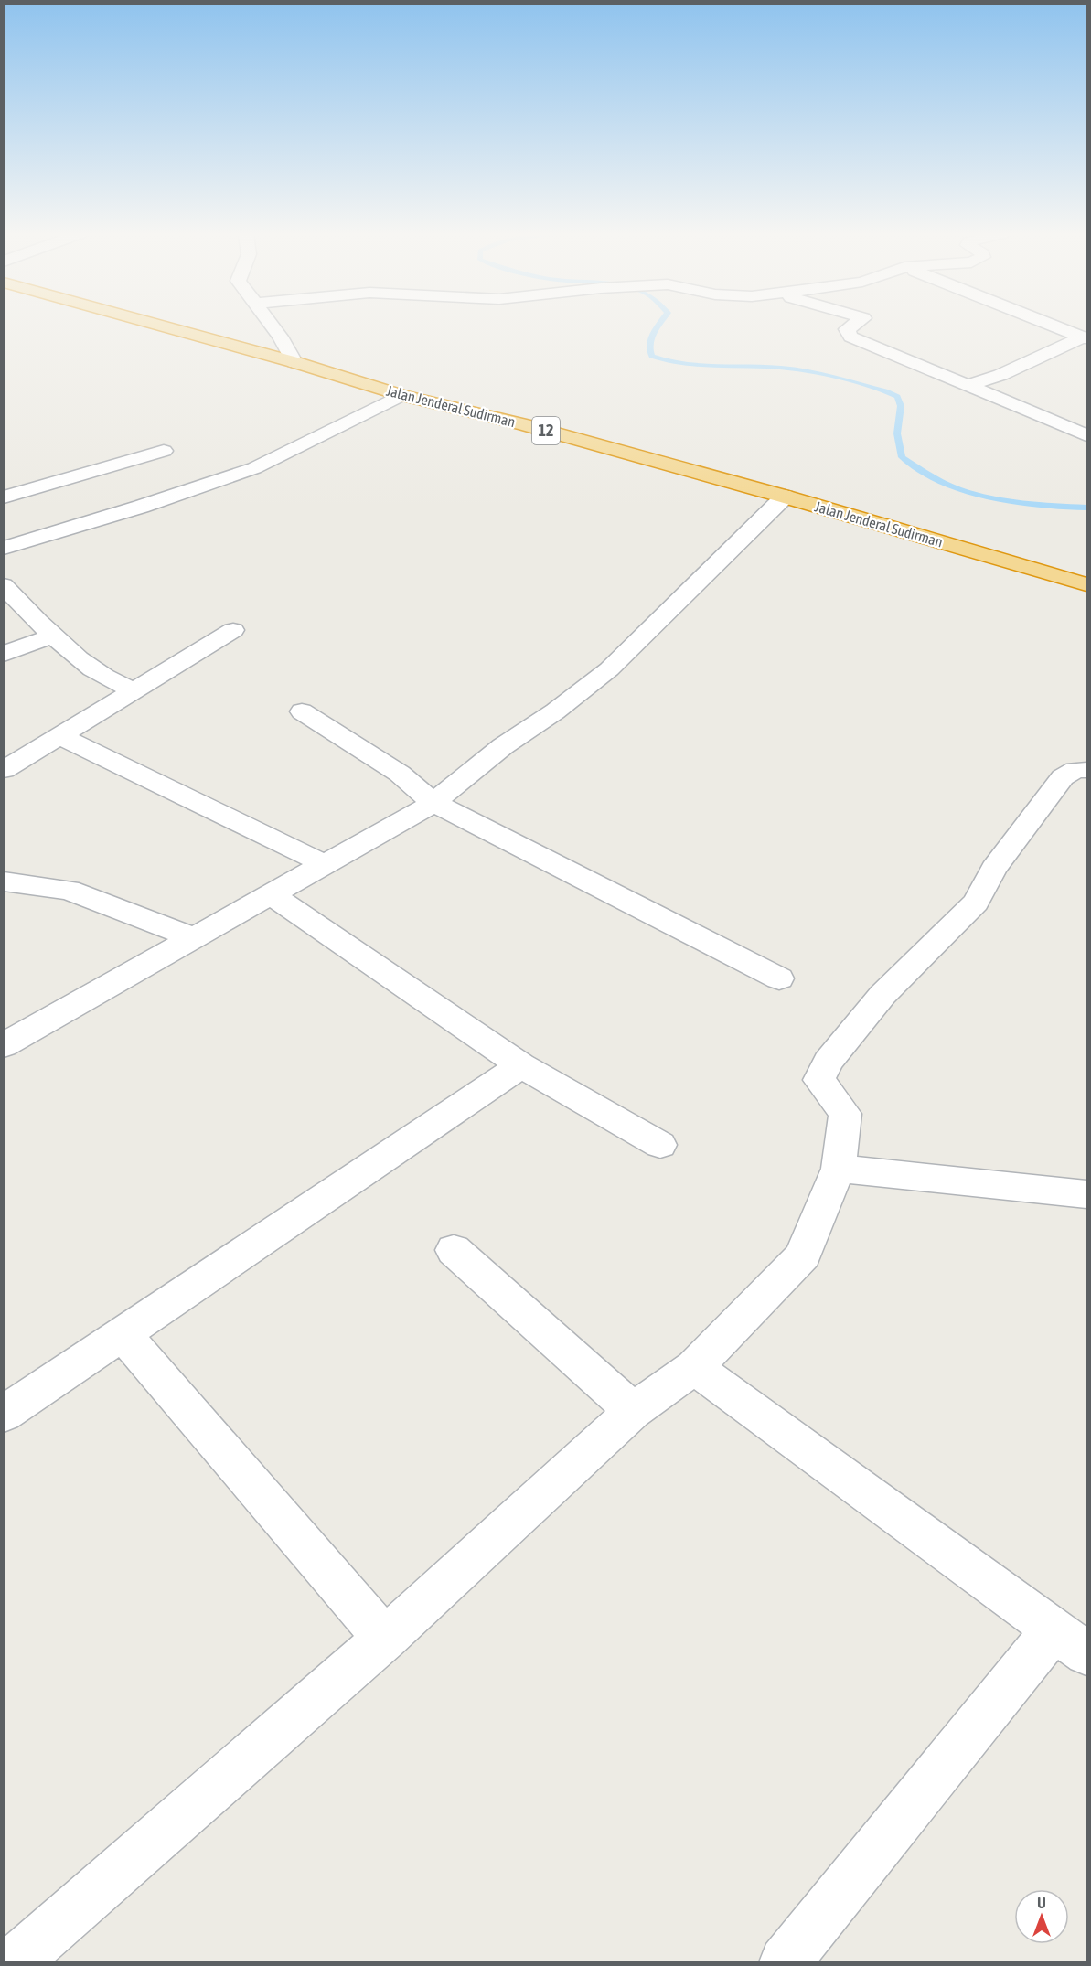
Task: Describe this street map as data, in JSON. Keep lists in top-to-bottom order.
{
  "streets": {
    "highway": ["Jalan Jenderal Sudirman", "12"]
  },
  "north": "top"
}
